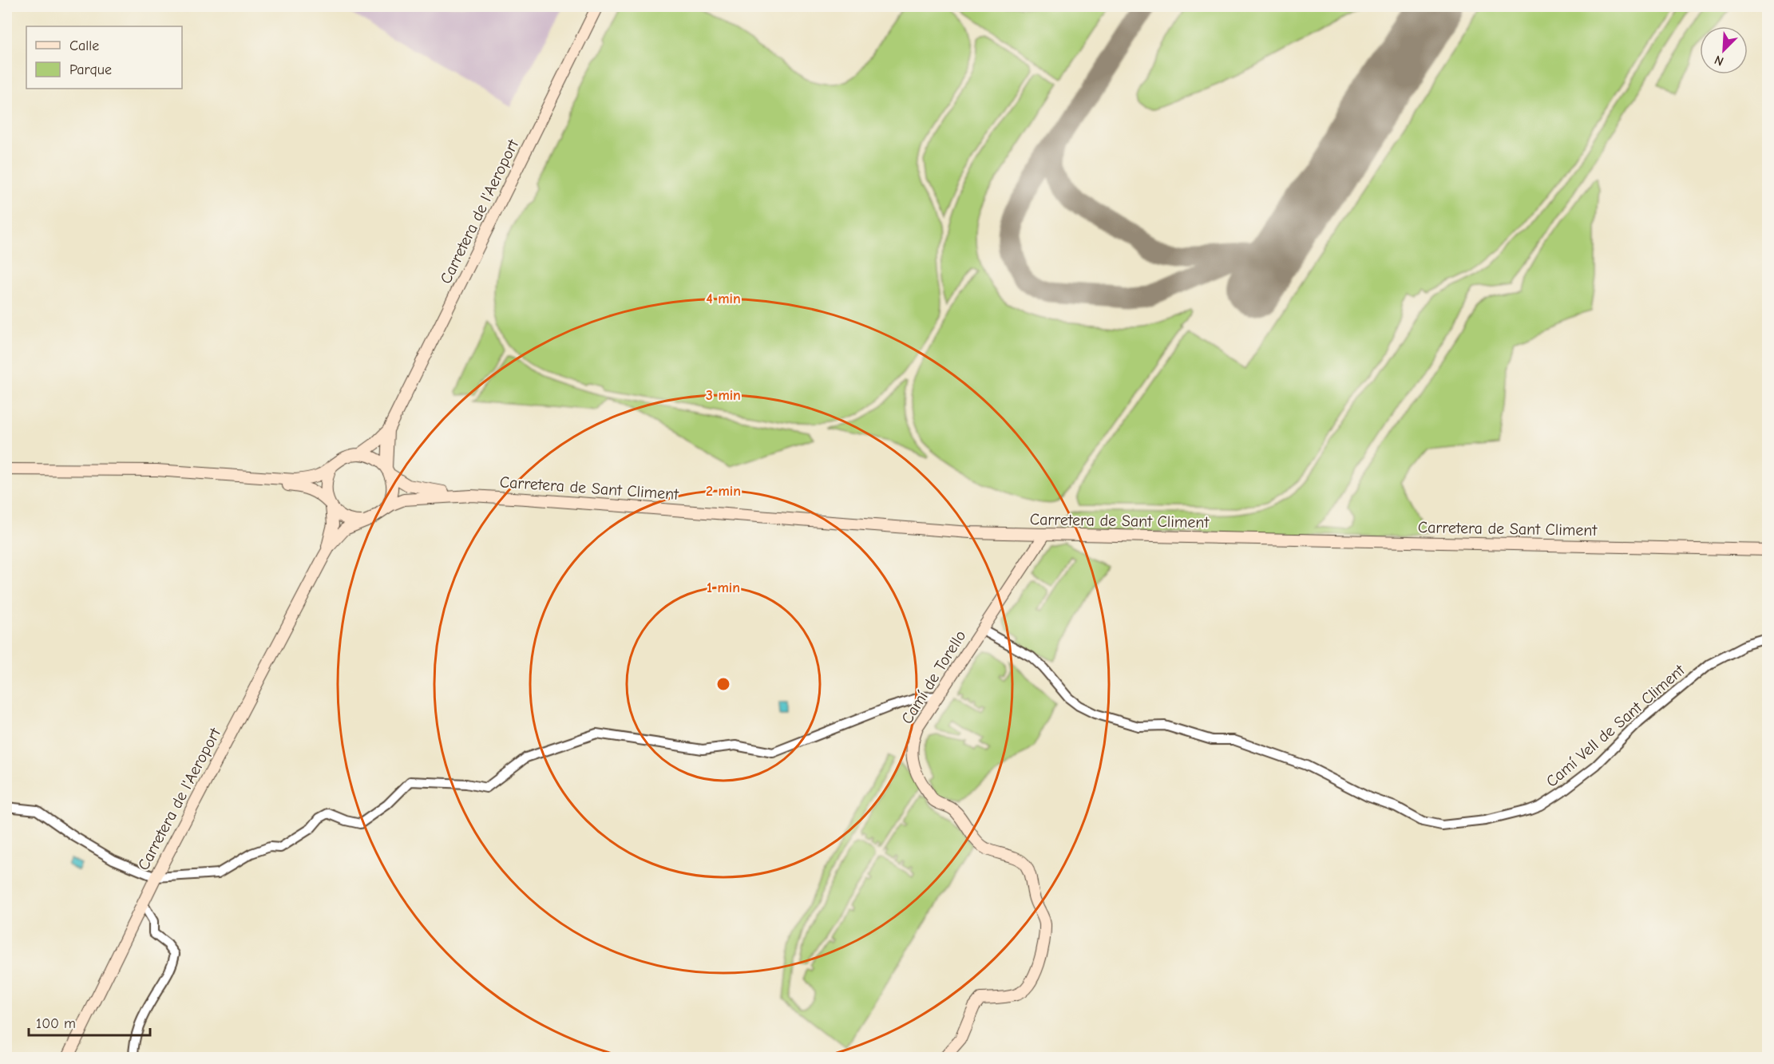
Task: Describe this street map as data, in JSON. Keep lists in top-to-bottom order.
{
  "streets": {
    "main road": ["Carretera de l'Aeroport", "Carretera de Sant Climent", "Camí de Torello"],
    "street": ["Camí Vell de Sant Climent"]
  },
  "crossings": [
    ["Carretera de Sant Climent", "Camí de Torello"],
    ["Camí de Torello", "Camí Vell de Sant Climent"]
  ],
  "legend": ["Calle", "Parque"],
  "scale_bar": "100 m",
  "north": "bottom left",
  "rings": [
    "4 min",
    "3 min",
    "2 min",
    "1 min"
  ]
}
